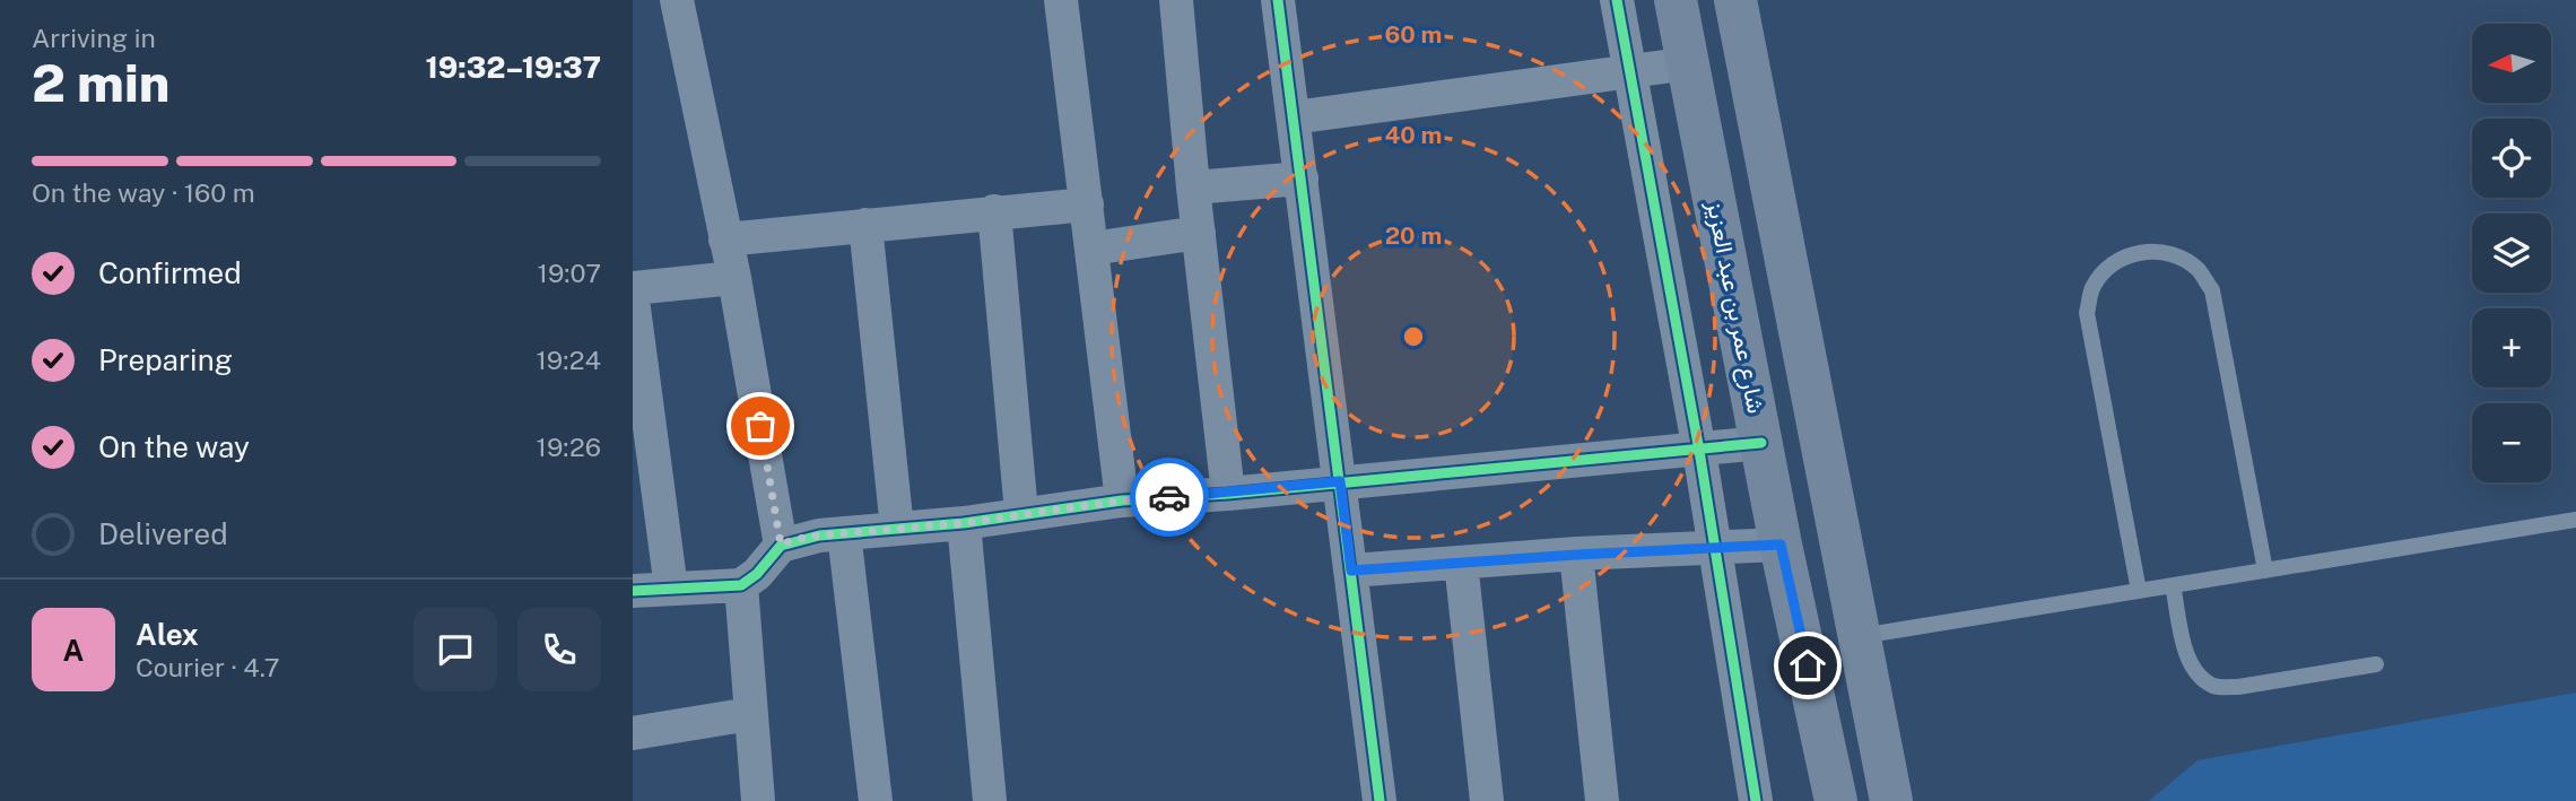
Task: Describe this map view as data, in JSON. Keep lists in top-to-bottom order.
{
  "streets": {
    "main road": ["شارع عمر بن عبد العزيز"]
  },
  "north": "left",
  "page": {
    "heading": ["2 min", "Arriving in", "19:32–19:37"],
    "panel": ["Alex", "Courier · 4.7"],
    "map_buttons": ["+", "−"],
    "bar": "On the way · 160 m",
    "list": [
      ["Confirmed", "19:07"],
      ["Preparing", "19:24"],
      ["On the way", "19:26"],
      "Delivered"
    ],
    "round": "A"
  },
  "rings": ["60 m", "40 m", "20 m"]
}
